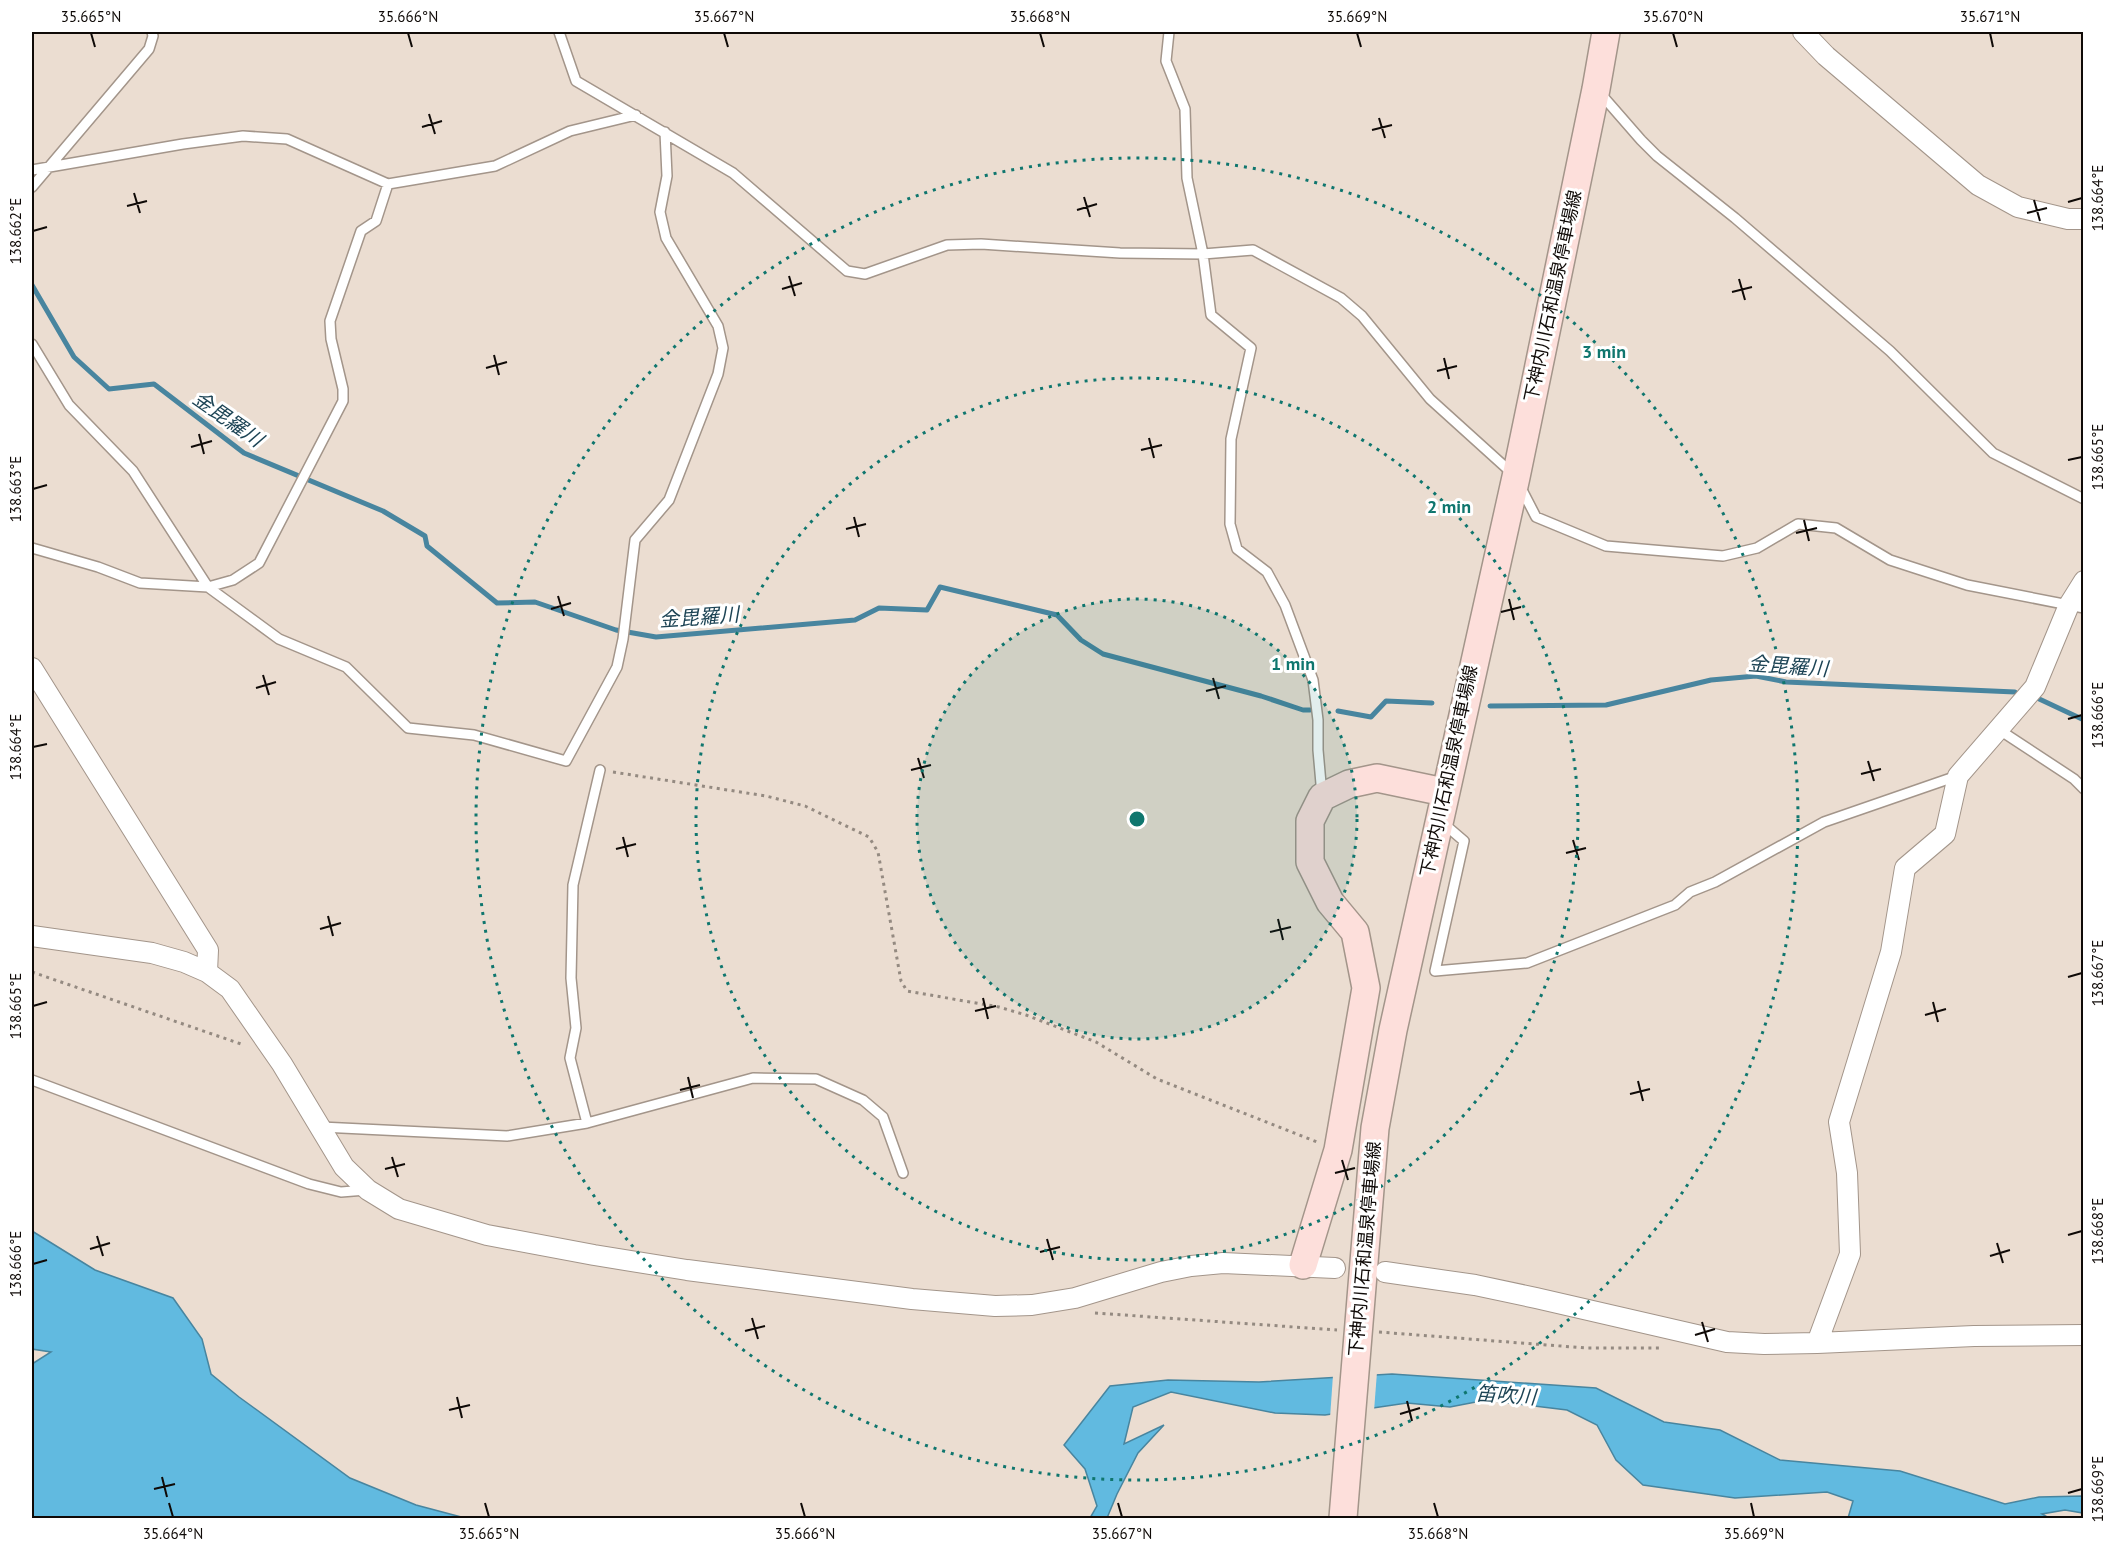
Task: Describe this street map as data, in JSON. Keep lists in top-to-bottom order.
{
  "streets": {
    "main road": ["下神内川石和温泉停車場線"]
  },
  "water": ["金毘羅川", "笛吹川"],
  "coordinates": [
    "35.665°N",
    "35.666°N",
    "35.667°N",
    "35.668°N",
    "35.669°N",
    "35.670°N",
    "35.671°N",
    "138.664°E",
    "138.662°E",
    "138.665°E",
    "138.663°E",
    "138.666°E",
    "138.667°E",
    "138.668°E",
    "138.669°E",
    "35.664°N"
  ],
  "rings": ["3 min", "2 min", "1 min"]
}
